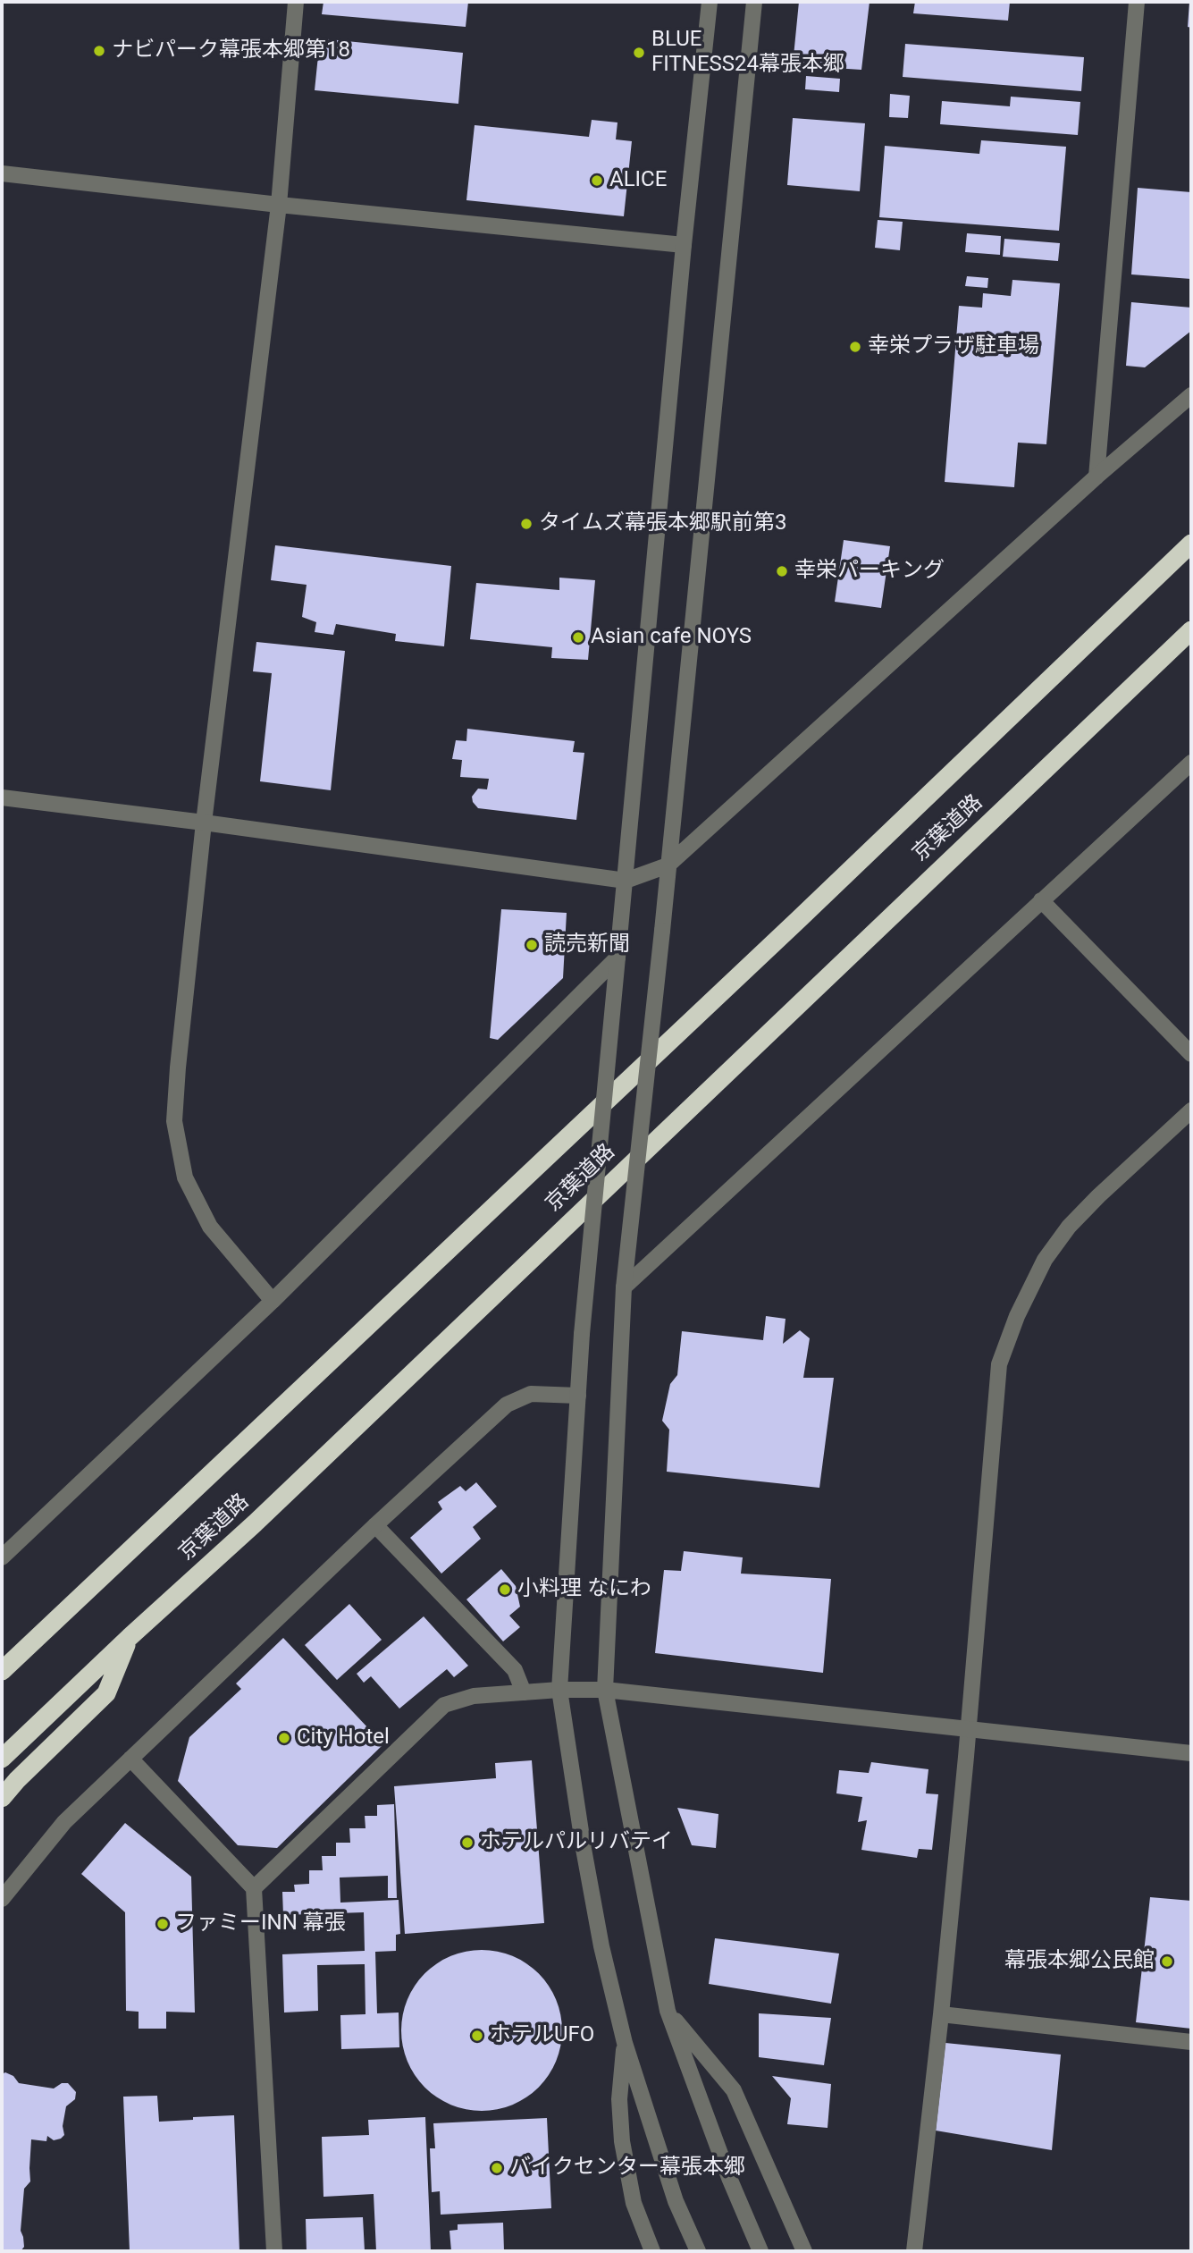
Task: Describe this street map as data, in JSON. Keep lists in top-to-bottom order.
{
  "streets": {
    "highway": ["京葉道路"]
  },
  "places": [
    "ナビパーク幕張本郷第18",
    "BLUE FITNESS24幕張本郷",
    "ALICE",
    "幸栄プラザ駐車場",
    "タイムズ幕張本郷駅前第3",
    "幸栄パーキング",
    "Asian cafe NOYS",
    "読売新聞",
    "小料理 なにわ",
    "City Hotel",
    "ホテルパルリバテイ",
    "ファミーINN 幕張",
    "幕張本郷公民館",
    "ホテルUFO",
    "バイクセンター幕張本郷"
  ]
}
